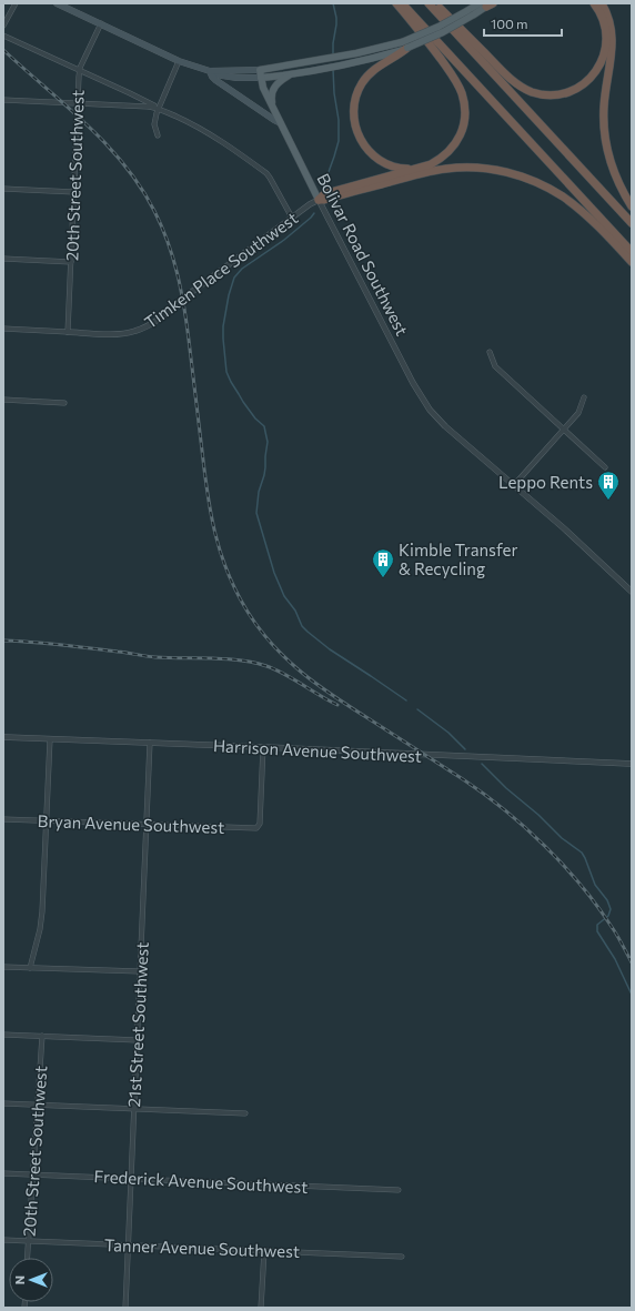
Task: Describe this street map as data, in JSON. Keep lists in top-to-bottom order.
{
  "streets": {
    "main road": ["Bolivar Road Southwest"],
    "street": [
      "20th Street Southwest",
      "Timken Place Southwest",
      "Harrison Avenue Southwest",
      "Bryan Avenue Southwest",
      "21st Street Southwest",
      "Frederick Avenue Southwest",
      "Tanner Avenue Southwest"
    ]
  },
  "crossings": [
    ["20th Street Southwest", "Timken Place Southwest"],
    ["20th Street Southwest", "Frederick Avenue Southwest"],
    ["20th Street Southwest", "Tanner Avenue Southwest"],
    ["Bolivar Road Southwest", "Timken Place Southwest"],
    ["Harrison Avenue Southwest", "Bryan Avenue Southwest"],
    ["Harrison Avenue Southwest", "21st Street Southwest"],
    ["Bryan Avenue Southwest", "21st Street Southwest"],
    ["21st Street Southwest", "Frederick Avenue Southwest"],
    ["21st Street Southwest", "Tanner Avenue Southwest"]
  ],
  "places": {
    "building": ["Leppo Rents", "Kimble Transfer & Recycling"]
  },
  "scale_bar": "100 m",
  "north": "left"
}
